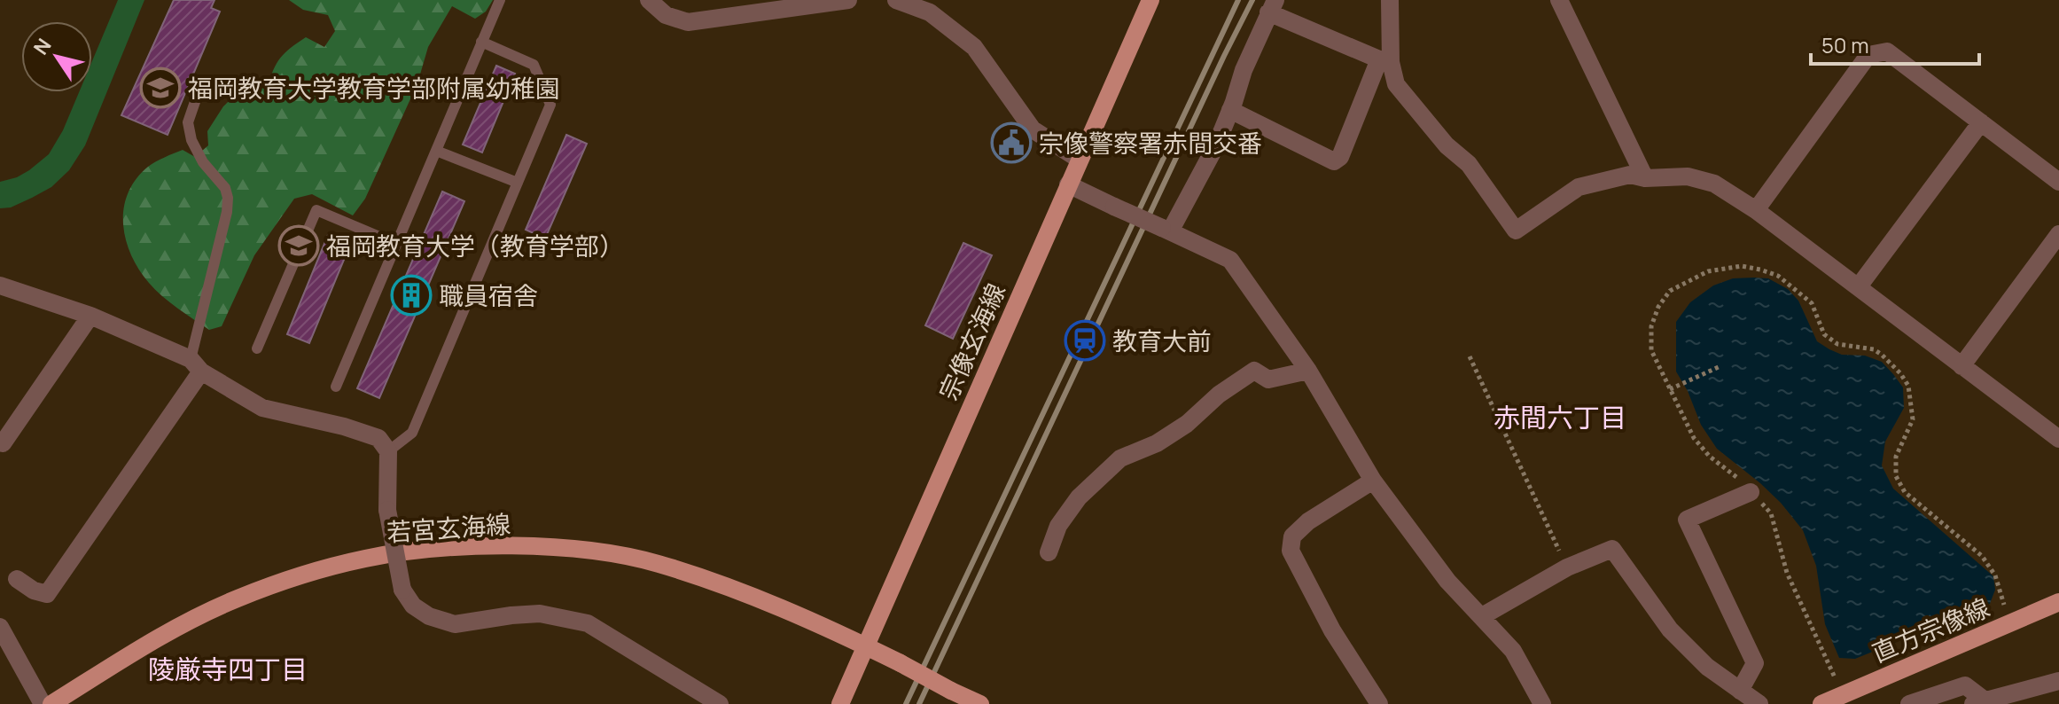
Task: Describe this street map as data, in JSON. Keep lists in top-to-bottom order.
{
  "streets": {
    "main road": ["宗像玄海線", "若宮玄海線", "直方宗像線"]
  },
  "crossings": [
    ["宗像玄海線", "若宮玄海線"]
  ],
  "districts": ["赤間六丁目", "陵厳寺四丁目"],
  "places": {
    "school or university": ["福岡教育大学教育学部附属幼稚園", "福岡教育大学（教育学部）"],
    "public building": ["宗像警察署赤間交番"],
    "building": ["職員宿舎"],
    "station": ["教育大前"]
  },
  "scale_bar": "50 m",
  "north": "top left"
}
